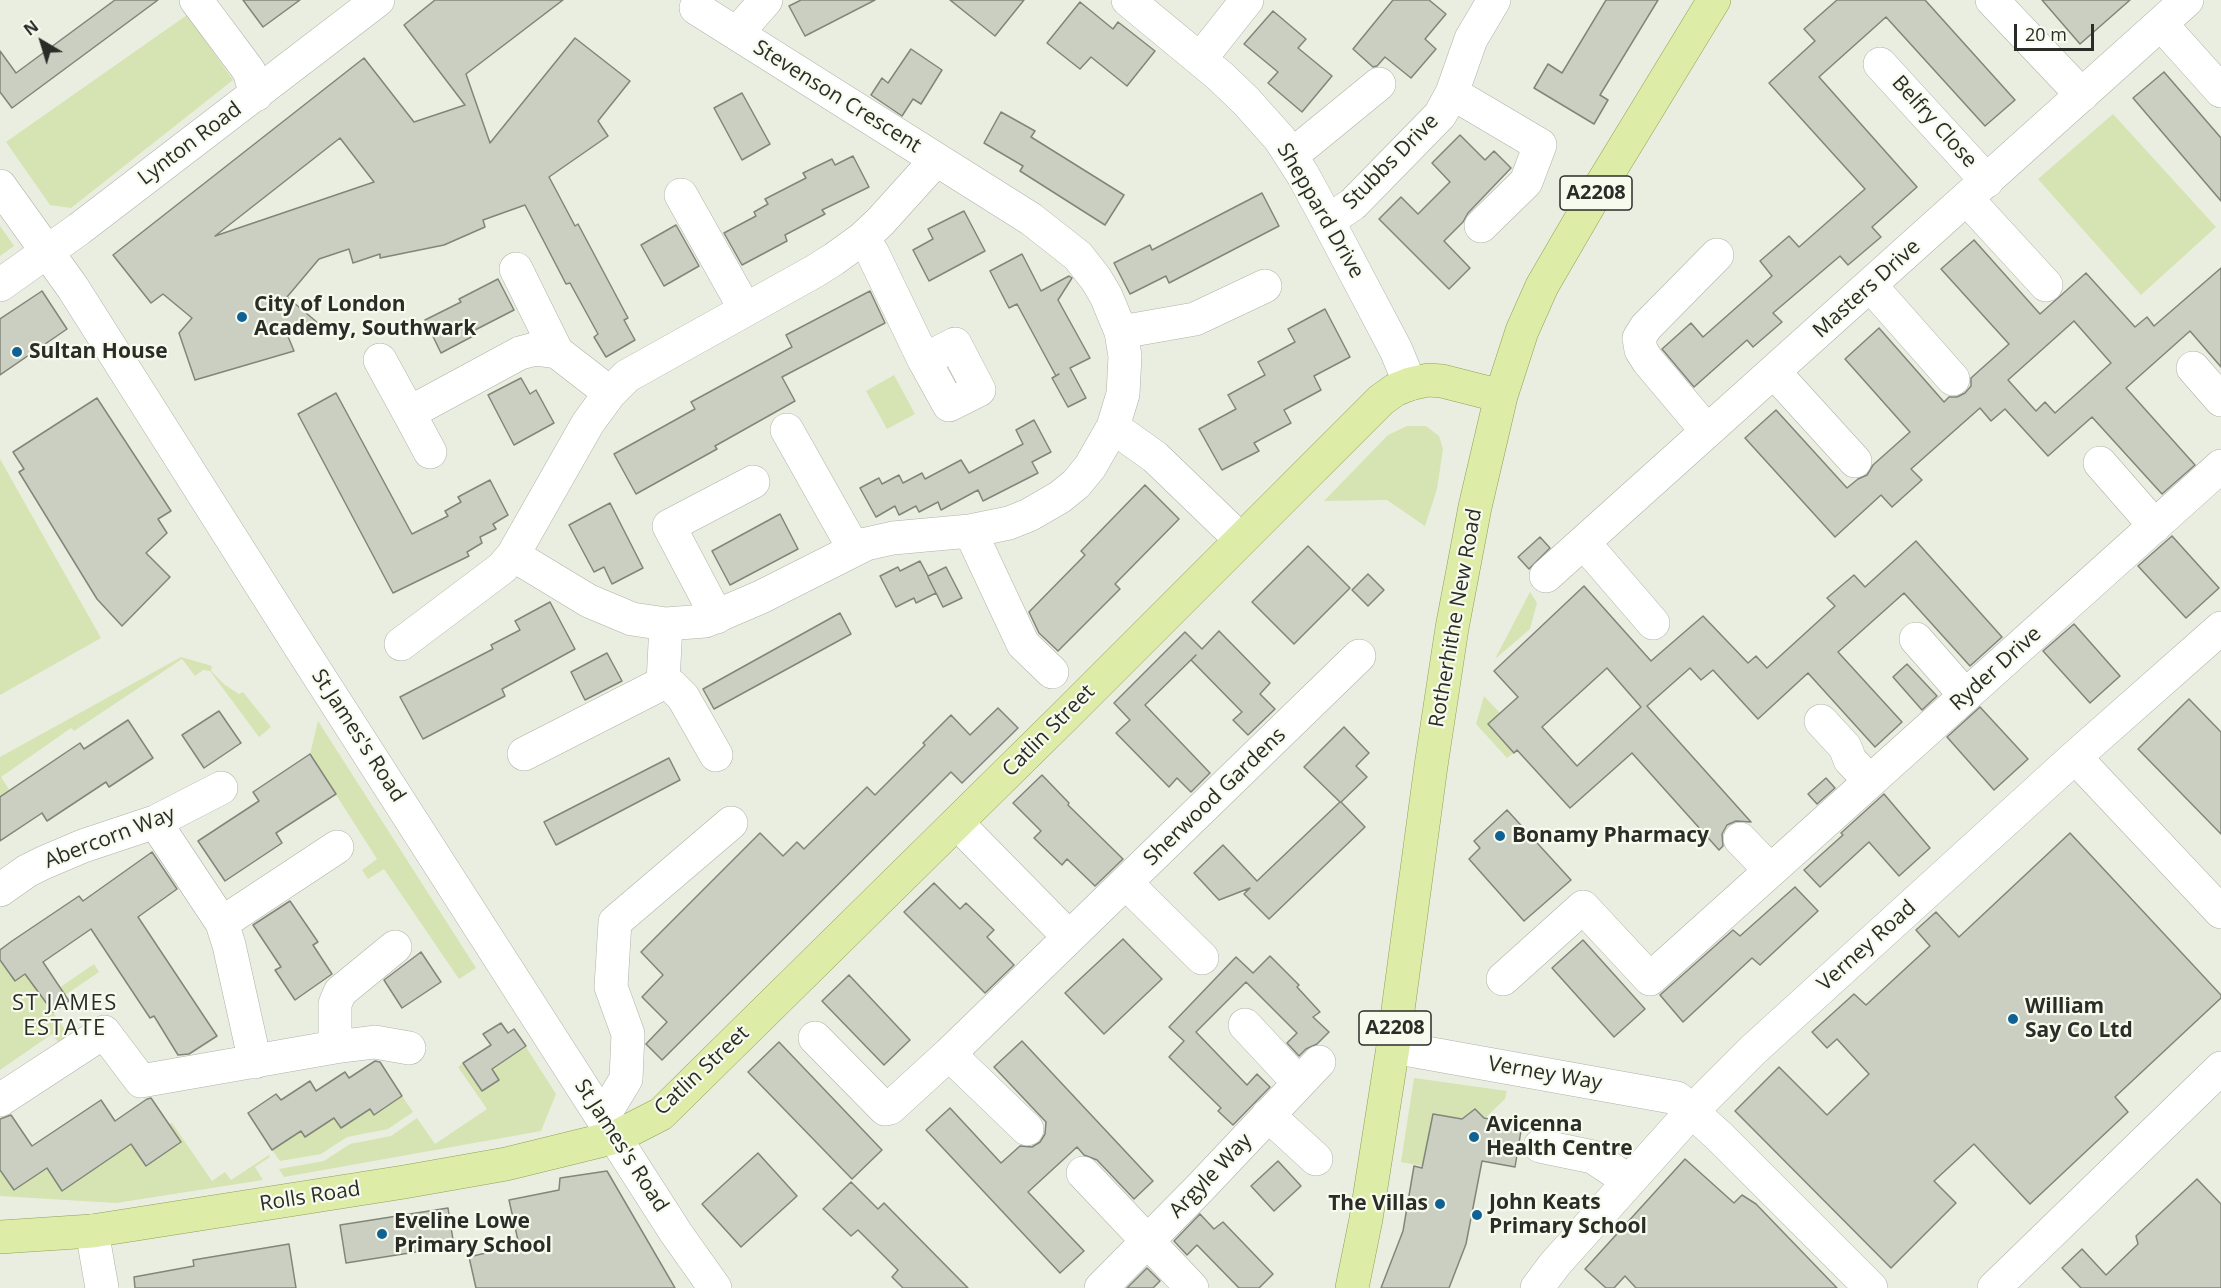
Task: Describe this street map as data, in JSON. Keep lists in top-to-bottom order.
{
  "streets": {
    "main road": [
      "A2208",
      "Rotherhithe New Road",
      "Catlin Street",
      "Rolls Road"
    ],
    "street": [
      "Stevenson Crescent",
      "Belfry Close",
      "Lynton Road",
      "Stubbs Drive",
      "Sheppard Drive",
      "Masters Drive",
      "Ryder Drive",
      "St James's Road",
      "Sherwood Gardens",
      "Abercorn Way",
      "Verney Road",
      "Verney Way",
      "Argyle Way"
    ]
  },
  "crossings": [
    ["Belfry Close", "Masters Drive"],
    ["Lynton Road", "St James's Road"],
    ["Stubbs Drive", "Sheppard Drive"],
    ["Sheppard Drive", "Catlin Street"],
    ["Rotherhithe New Road", "Catlin Street"],
    ["Rotherhithe New Road", "Verney Way"],
    ["Catlin Street", "St James's Road"],
    ["Catlin Street", "Rolls Road"],
    ["St James's Road", "Rolls Road"],
    ["Verney Road", "Verney Way"]
  ],
  "districts": ["ST JAMES ESTATE"],
  "places": [
    "City of London Academy, Southwark",
    "Sultan House",
    "Bonamy Pharmacy",
    "William Say Co Ltd",
    "Avicenna Health Centre",
    "The Villas",
    "John Keats Primary School",
    "Eveline Lowe Primary School"
  ],
  "scale_bar": "20 m",
  "north": "top left"
}
